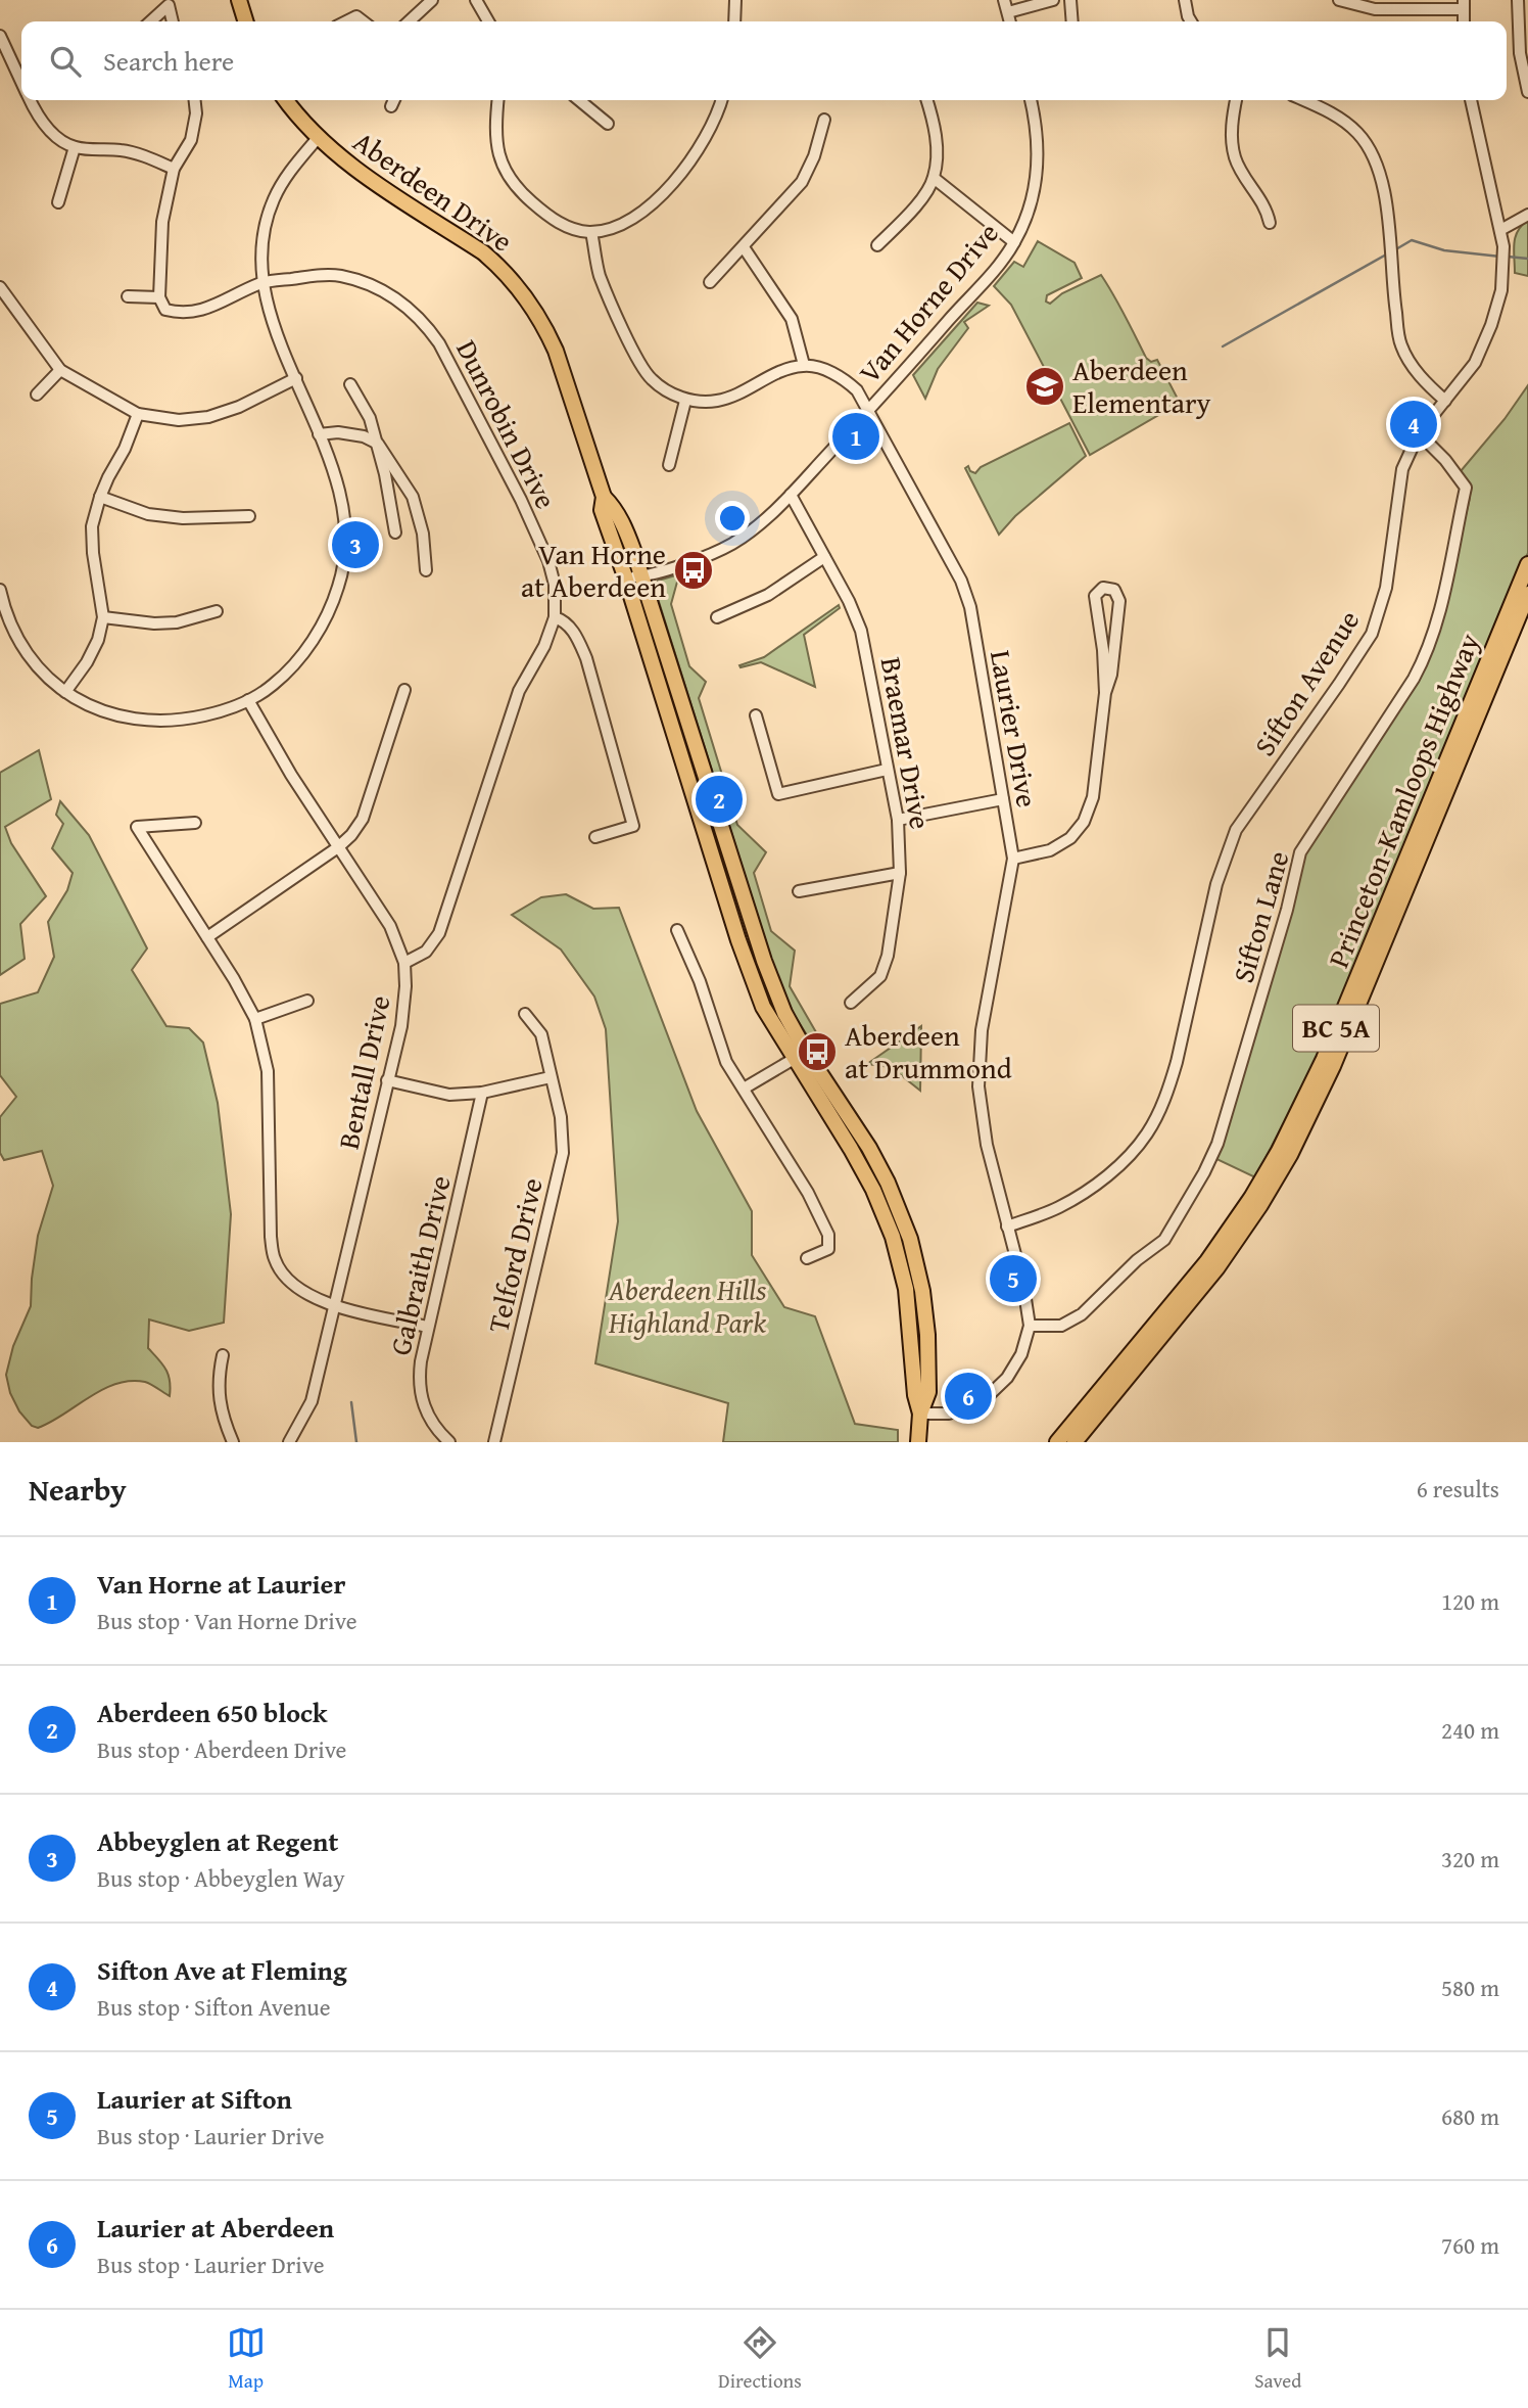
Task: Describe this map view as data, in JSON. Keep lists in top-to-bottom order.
{
  "streets": {
    "main road": ["Aberdeen Drive", "Princeton-Kamloops Highway", "BC 5A"],
    "street": [
      "Van Horne Drive",
      "Dunrobin Drive",
      "Sifton Avenue",
      "Laurier Drive",
      "Braemar Drive",
      "Sifton Lane",
      "Bentall Drive",
      "Telford Drive",
      "Galbraith Drive"
    ]
  },
  "crossings": [
    ["Aberdeen Drive", "Van Horne Drive"],
    ["Aberdeen Drive", "Laurier Drive"],
    ["Van Horne Drive", "Laurier Drive"],
    ["Van Horne Drive", "Braemar Drive"],
    ["Dunrobin Drive", "Bentall Drive"],
    ["Sifton Avenue", "Laurier Drive"],
    ["Sifton Avenue", "Sifton Lane"],
    ["Laurier Drive", "Sifton Lane"]
  ],
  "parks": ["Aberdeen Hills Highland Park"],
  "places": {
    "school or university": ["Aberdeen Elementary"],
    "bus stop": ["Van Horne at Aberdeen", "Aberdeen at Drummond"]
  },
  "page": {
    "search": "Search here",
    "pins": [
      "4",
      "1",
      "3",
      "2",
      "5",
      "6"
    ],
    "heading": ["Nearby", "6 results"],
    "list": [
      {
        "mark": "1",
        "name": "Van Horne at Laurier",
        "note": "Bus stop · Van Horne Drive",
        "value": "120 m"
      },
      {
        "mark": "2",
        "name": "Aberdeen 650 block",
        "note": "Bus stop · Aberdeen Drive",
        "value": "240 m"
      },
      {
        "mark": "3",
        "name": "Abbeyglen at Regent",
        "note": "Bus stop · Abbeyglen Way",
        "value": "320 m"
      },
      {
        "mark": "4",
        "name": "Sifton Ave at Fleming",
        "note": "Bus stop · Sifton Avenue",
        "value": "580 m"
      },
      {
        "mark": "5",
        "name": "Laurier at Sifton",
        "note": "Bus stop · Laurier Drive",
        "value": "680 m"
      },
      {
        "mark": "6",
        "name": "Laurier at Aberdeen",
        "note": "Bus stop · Laurier Drive",
        "value": "760 m"
      }
    ],
    "nav": ["Map", "Directions", "Saved"]
  }
}
